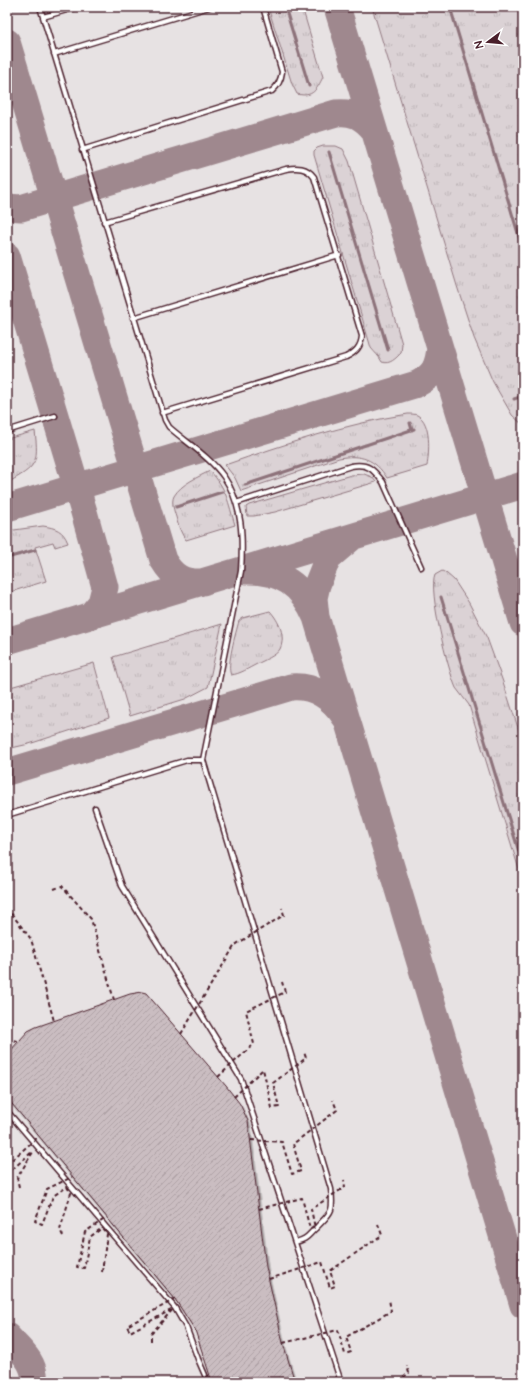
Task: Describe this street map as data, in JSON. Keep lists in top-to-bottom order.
{
  "north": "left"
}
